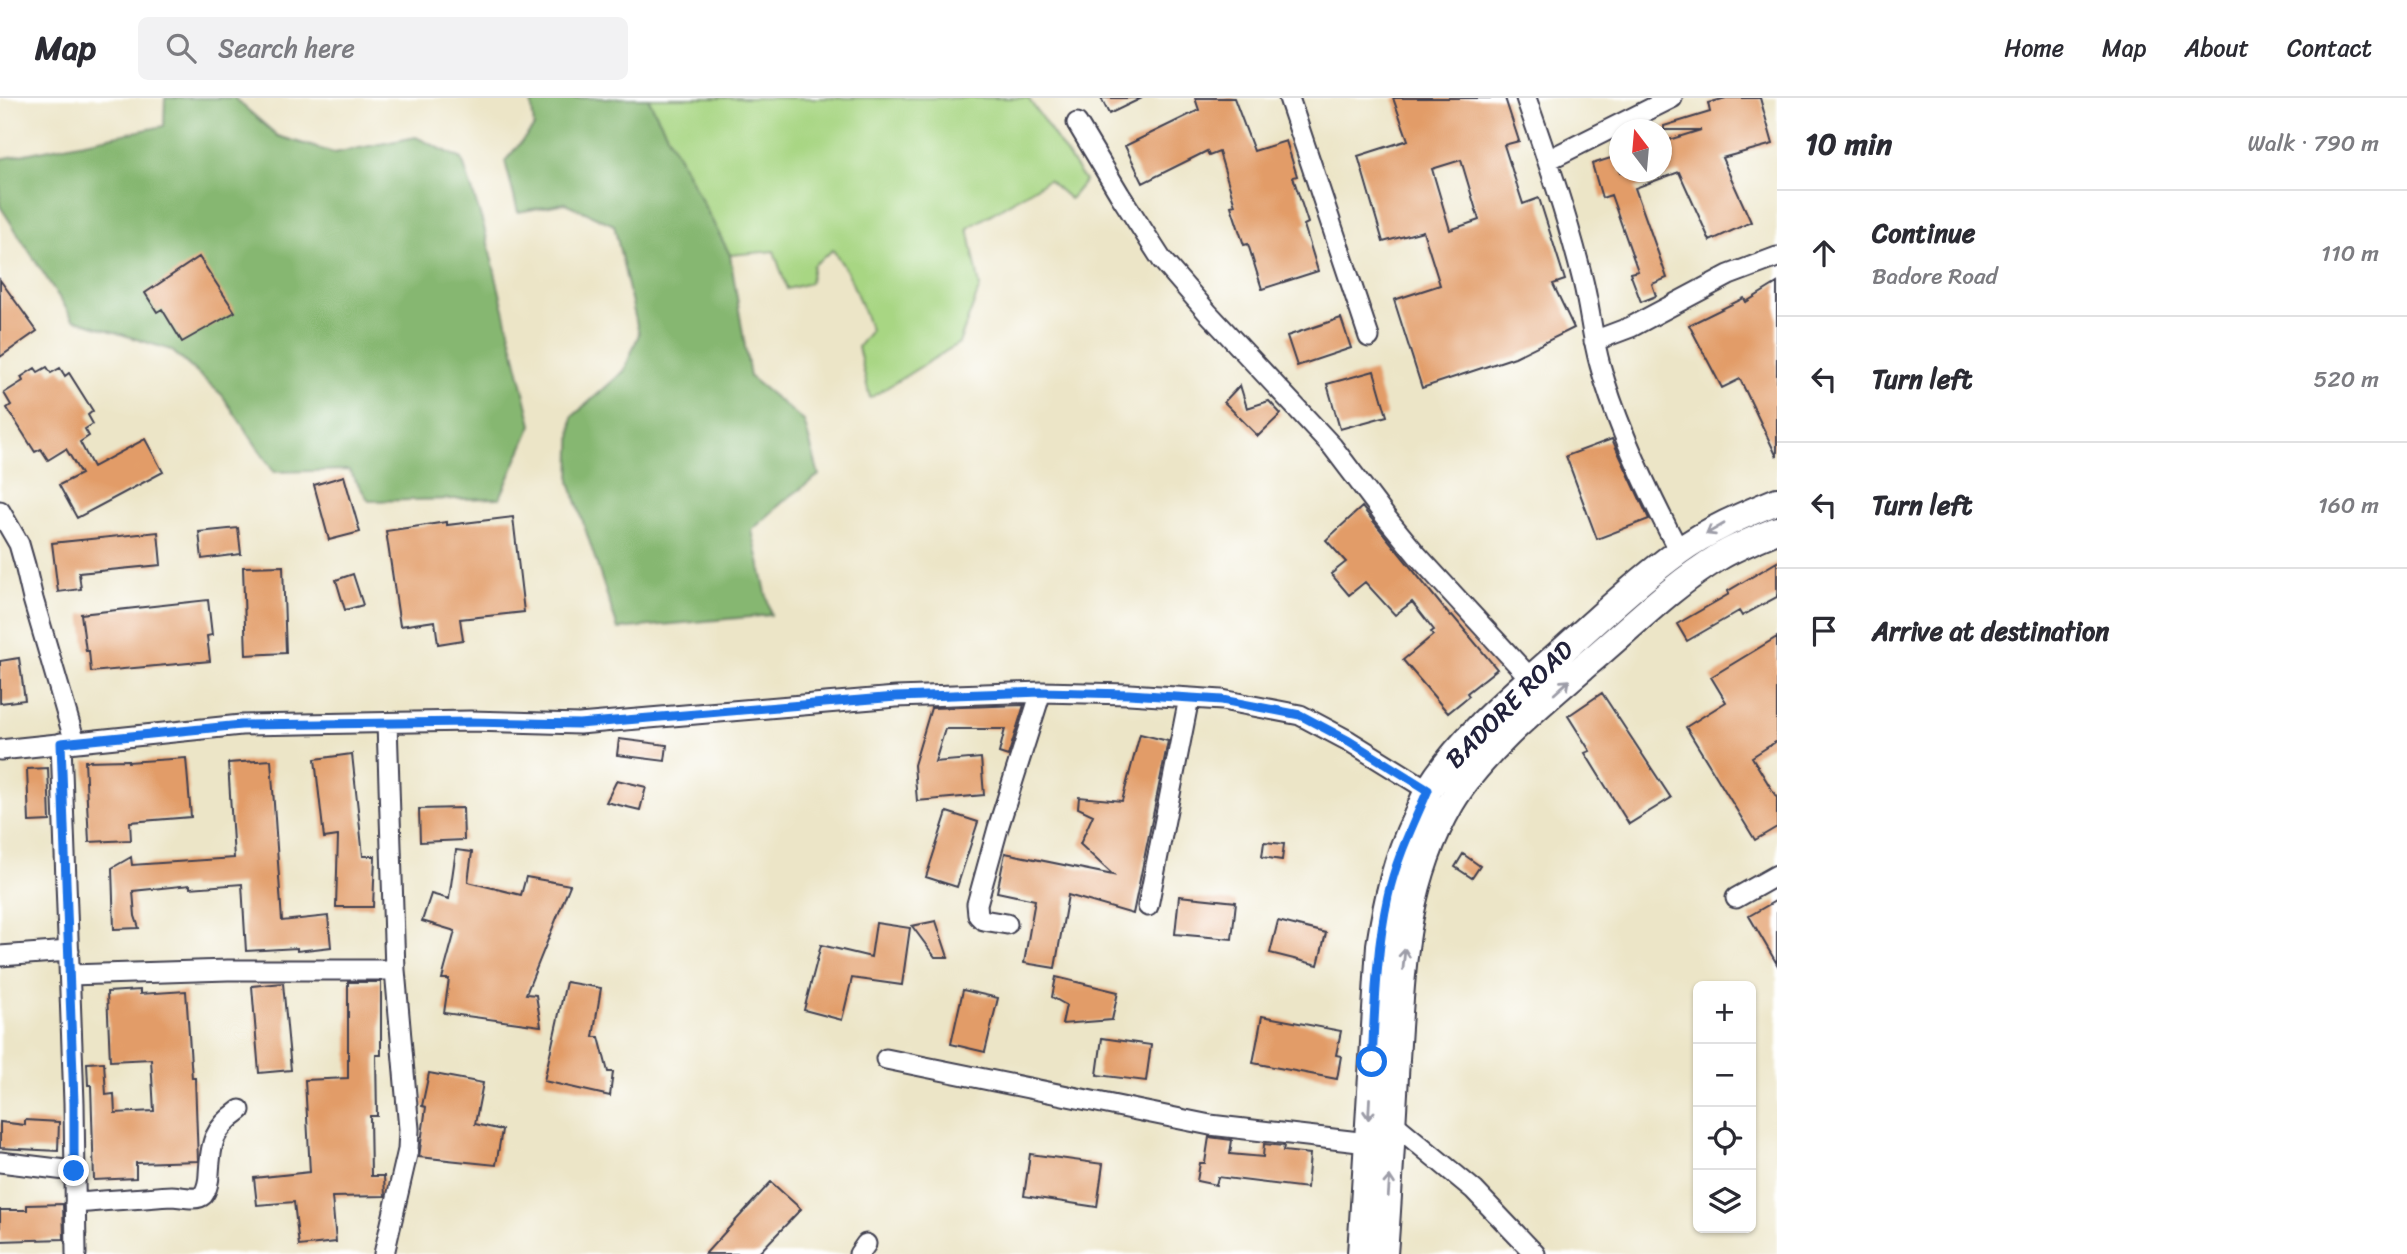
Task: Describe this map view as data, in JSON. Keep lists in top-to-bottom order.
{
  "streets": {
    "main road": ["BADORE ROAD"]
  },
  "north": "top",
  "page": {
    "header": "Map",
    "search": "Search here",
    "nav": [
      "Home",
      "Map",
      "About",
      "Contact"
    ],
    "heading": ["10 min", "Walk · 790 m"],
    "list": [
      ["Continue", "Badore Road", "110 m"],
      ["Turn left", "520 m"],
      ["Turn left", "160 m"],
      "Arrive at destination"
    ],
    "map_buttons": ["+", "−"]
  }
}
